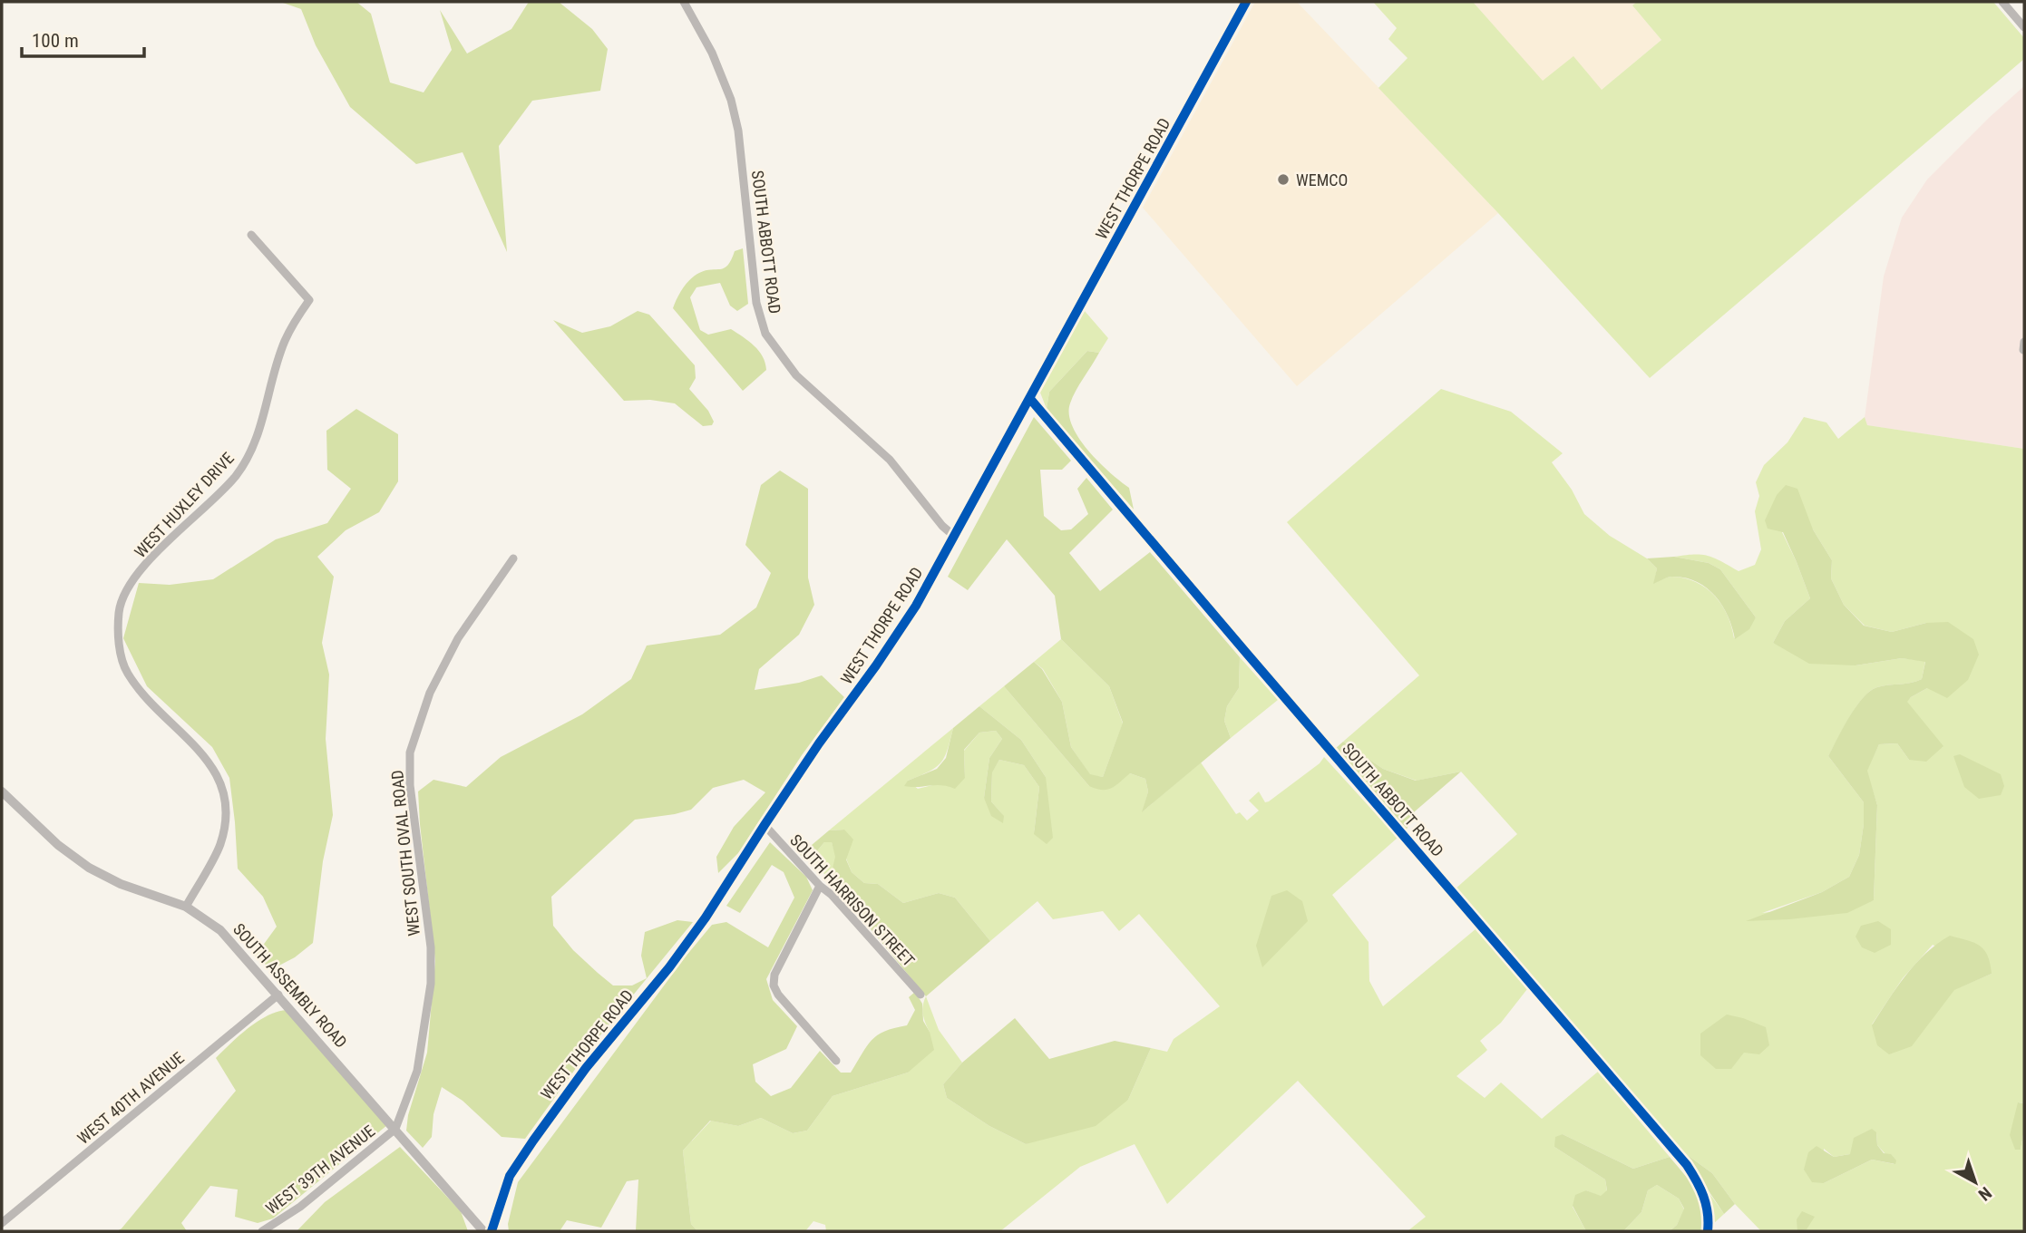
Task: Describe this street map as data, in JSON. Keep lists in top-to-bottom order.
{
  "streets": {
    "street": [
      "WEST THORPE ROAD",
      "SOUTH ABBOTT ROAD",
      "WEST HUXLEY DRIVE",
      "WEST SOUTH OVAL ROAD",
      "SOUTH HARRISON STREET",
      "SOUTH ASSEMBLY ROAD",
      "WEST 40TH AVENUE",
      "WEST 39TH AVENUE"
    ]
  },
  "crossings": [
    ["WEST THORPE ROAD", "SOUTH ABBOTT ROAD"],
    ["WEST THORPE ROAD", "SOUTH HARRISON STREET"],
    ["WEST HUXLEY DRIVE", "SOUTH ASSEMBLY ROAD"],
    ["WEST SOUTH OVAL ROAD", "SOUTH ASSEMBLY ROAD"],
    ["WEST SOUTH OVAL ROAD", "WEST 39TH AVENUE"],
    ["SOUTH ASSEMBLY ROAD", "WEST 40TH AVENUE"],
    ["SOUTH ASSEMBLY ROAD", "WEST 39TH AVENUE"]
  ],
  "places": ["WEMCO"],
  "scale_bar": "100 m",
  "north": "bottom right"
}
